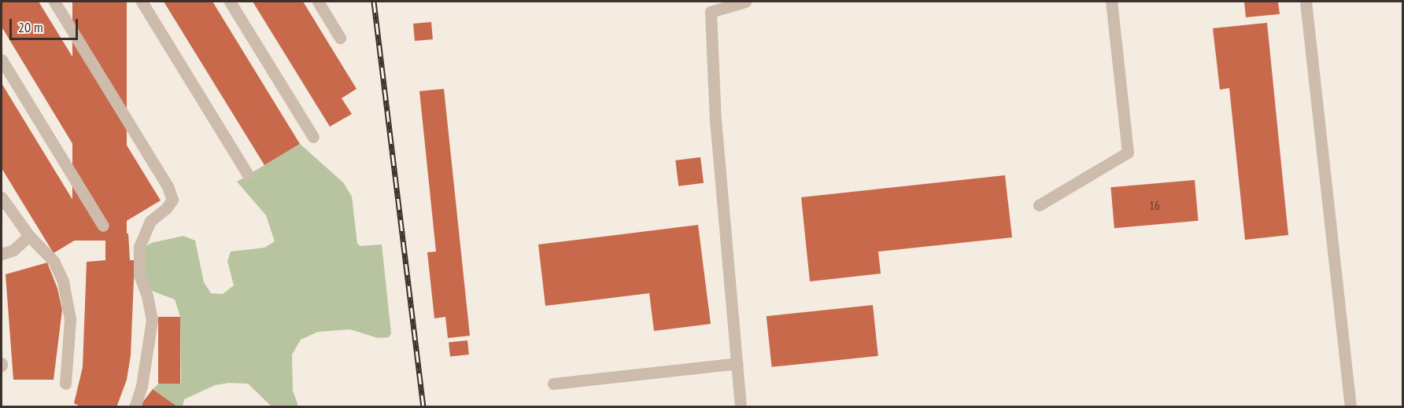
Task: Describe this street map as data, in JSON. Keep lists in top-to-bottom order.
{
  "house_numbers": ["16"],
  "scale_bar": "20 m"
}
